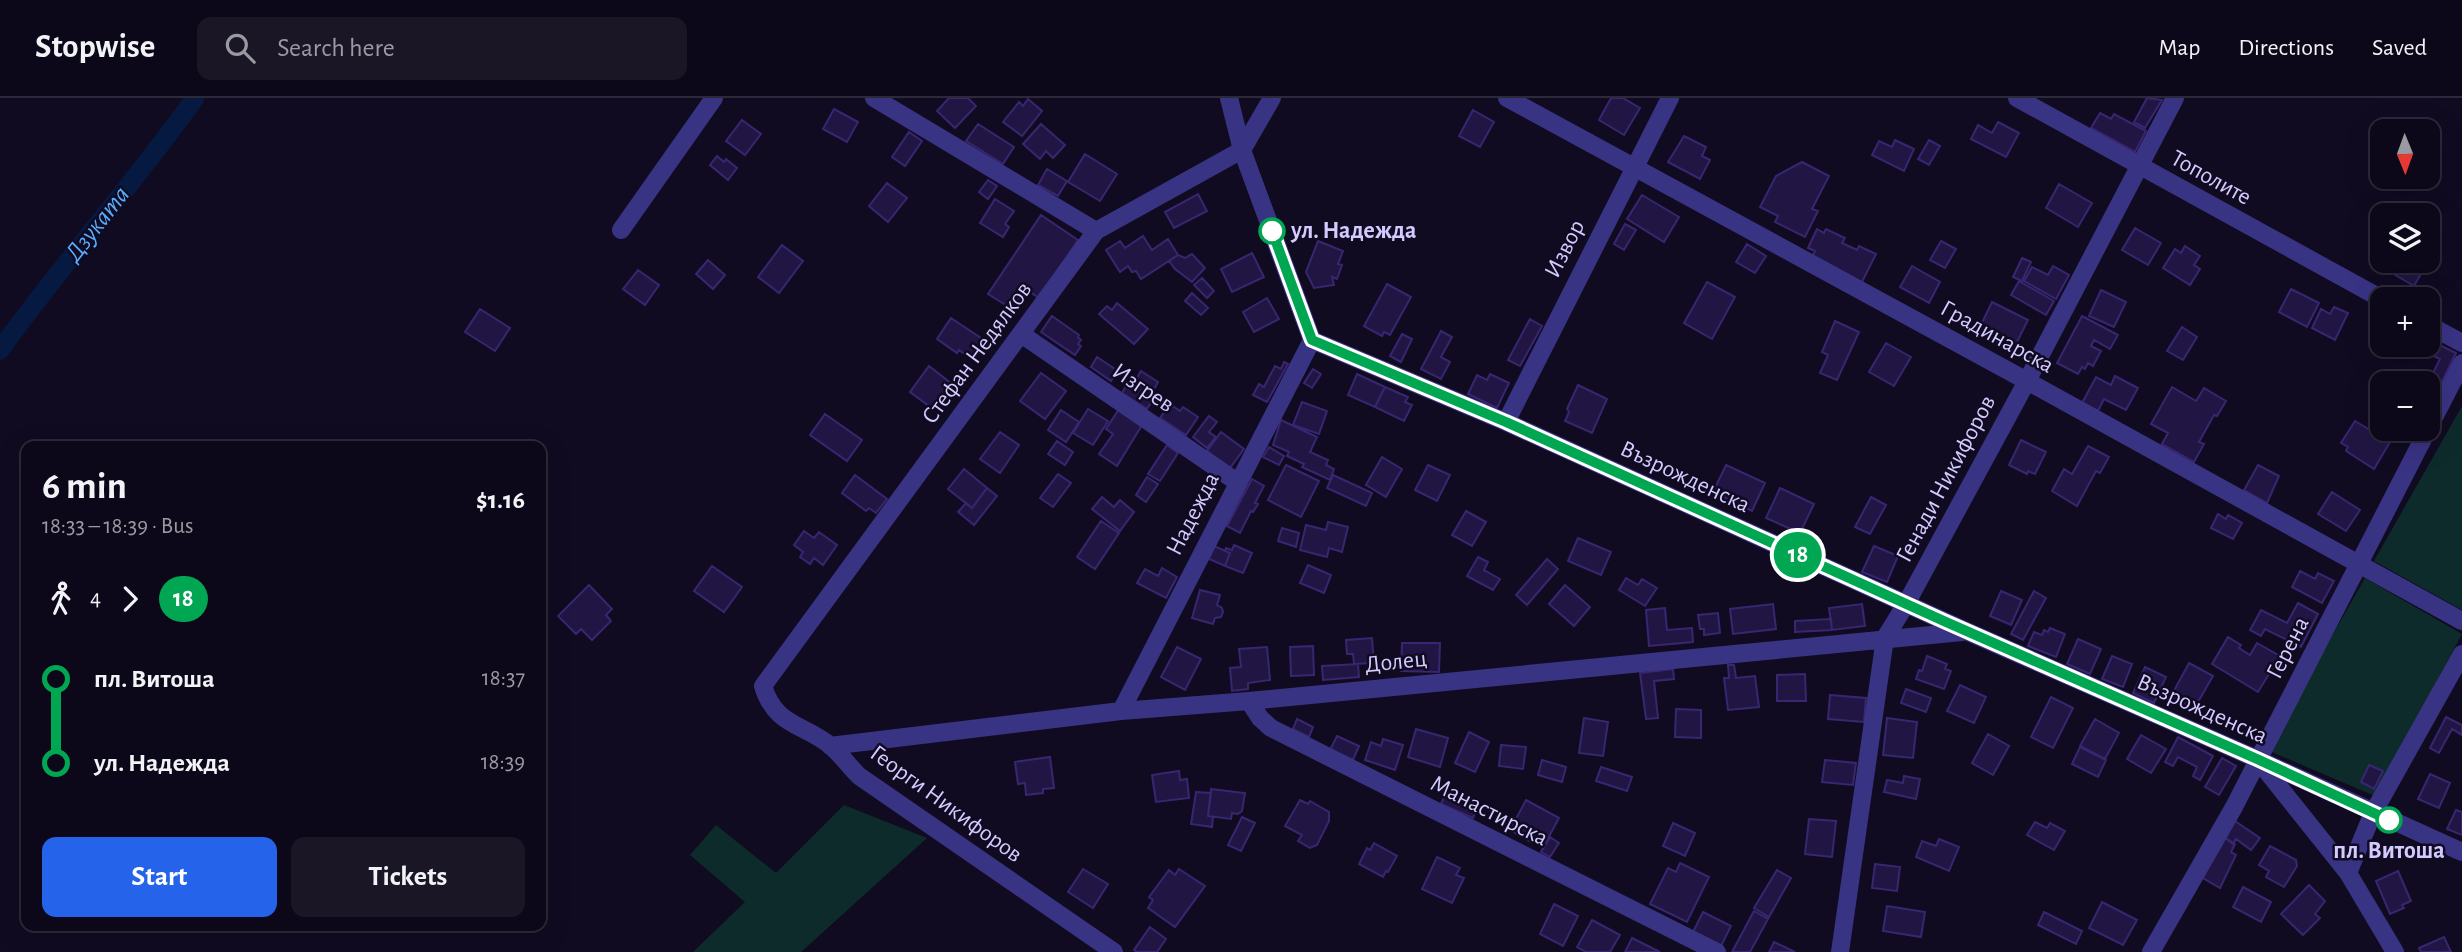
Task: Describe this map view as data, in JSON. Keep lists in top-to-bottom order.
{
  "streets": {
    "street": [
      "Тополите",
      "Извор",
      "Градинарска",
      "Стефан Недялков",
      "Изгрев",
      "Възрожденска",
      "Генади Никифоров",
      "Надежда",
      "Герена",
      "Долец",
      "Георги Никифоров",
      "Манастирска"
    ]
  },
  "crossings": [
    ["Тополите", "Генади Никифоров"],
    ["Извор", "Градинарска"],
    ["Извор", "Възрожденска"],
    ["Градинарска", "Генади Никифоров"],
    ["Градинарска", "Герена"],
    ["Стефан Недялков", "Изгрев"],
    ["Стефан Недялков", "Георги Никифоров"],
    ["Изгрев", "Надежда"],
    ["Възрожденска", "Генади Никифоров"],
    ["Възрожденска", "Надежда"],
    ["Възрожденска", "Герена"],
    ["Възрожденска", "Долец"],
    ["Генади Никифоров", "Долец"],
    ["Надежда", "Долец"],
    ["Долец", "Георги Никифоров"],
    ["Долец", "Манастирска"]
  ],
  "water": ["Дзуката"],
  "places": ["ул. Надежда", "пл. Витоша"],
  "lines": ["bus line 18"],
  "north": "bottom",
  "page": {
    "header": "Stopwise",
    "search": "Search here",
    "nav": ["Map", "Directions", "Saved"],
    "on_map": "18",
    "map_buttons": ["+", "−"],
    "heading": ["6 min", "18:33 – 18:39 · Bus", "$1.16"],
    "legs": ["4", "18"],
    "list": [
      {
        "name": "пл. Витоша",
        "value": "18:37"
      },
      {
        "name": "ул. Надежда",
        "value": "18:39"
      }
    ],
    "buttons": ["Start", "Tickets"]
  }
}
